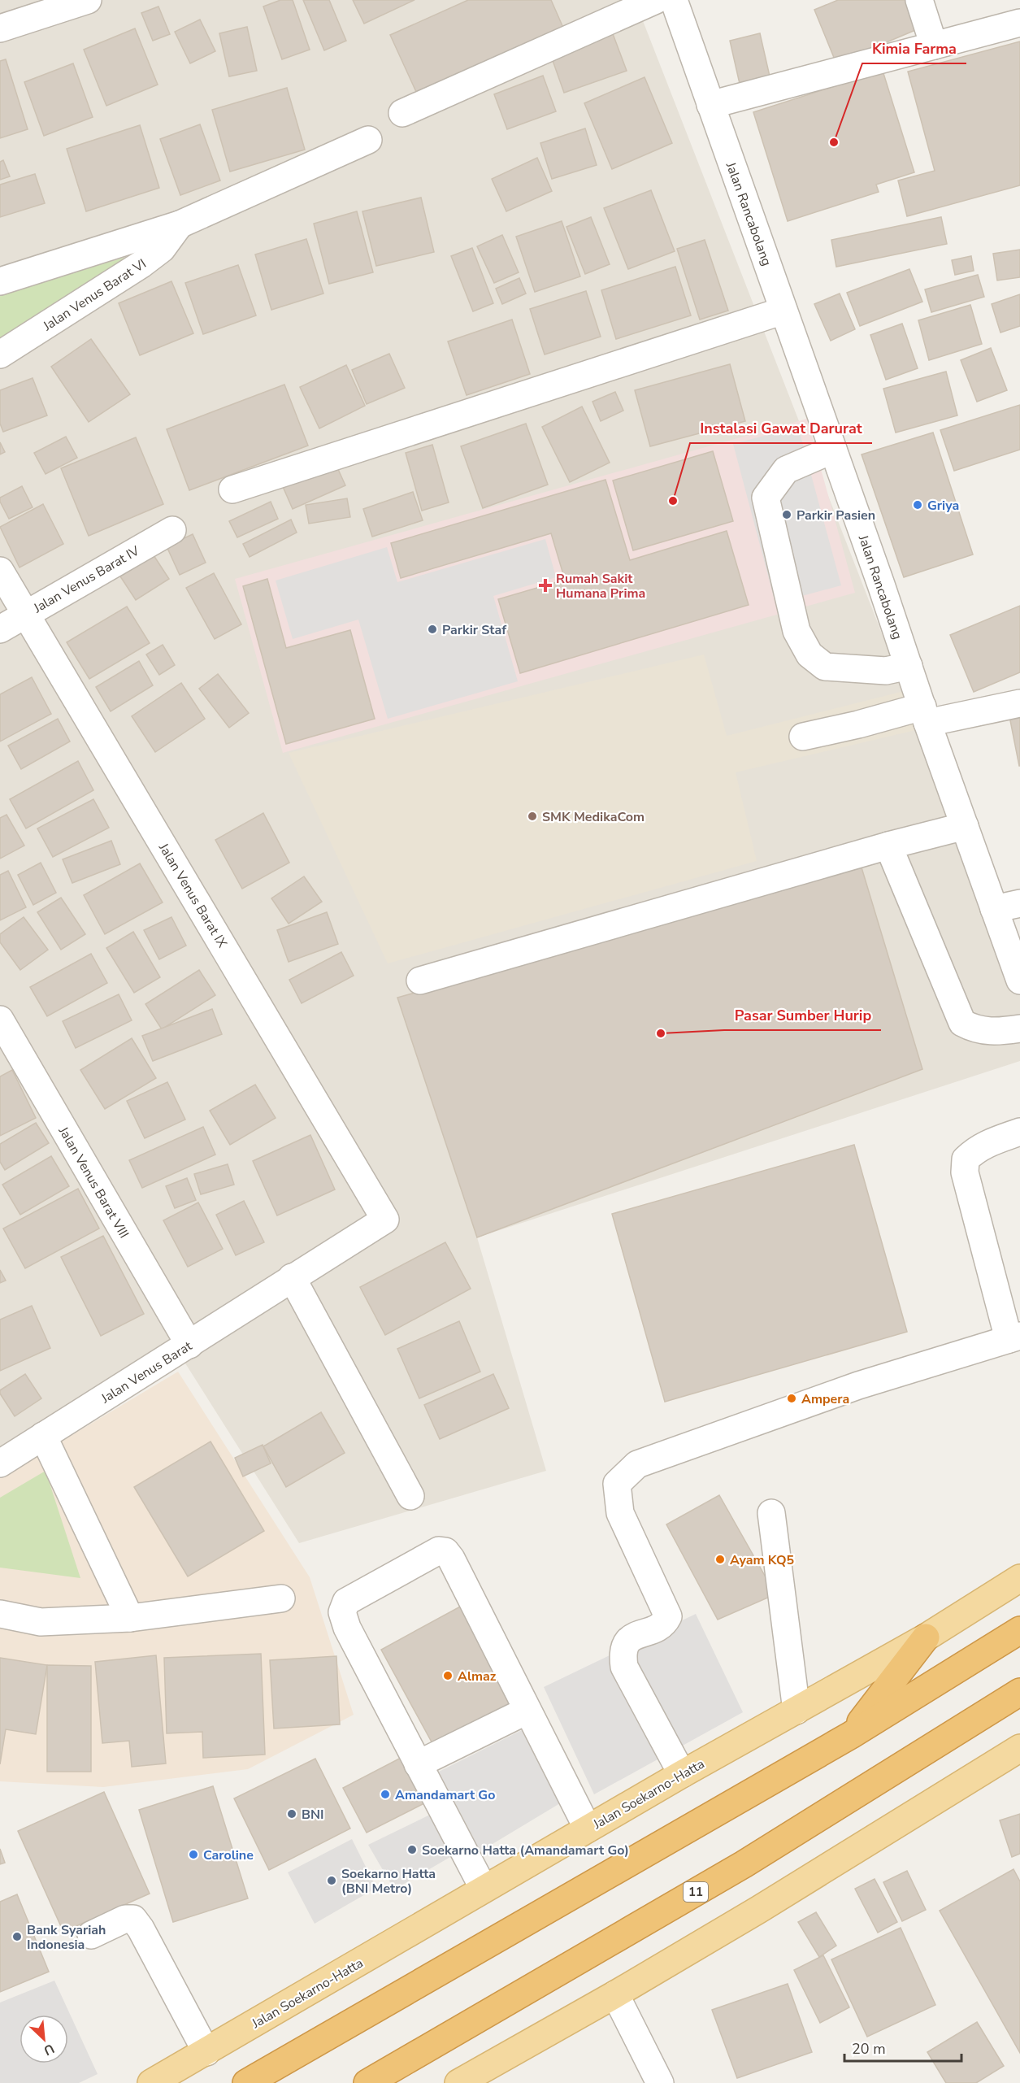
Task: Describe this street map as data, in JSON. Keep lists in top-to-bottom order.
{
  "streets": {
    "highway": ["11"],
    "main road": ["Jalan Soekarno-Hatta"],
    "street": [
      "Jalan Rancabolang",
      "Jalan Venus Barat VI",
      "Jalan Venus Barat IV",
      "Jalan Venus Barat IX",
      "Jalan Venus Barat VIII",
      "Jalan Venus Barat"
    ]
  },
  "crossings": [
    ["Jalan Venus Barat IV", "Jalan Venus Barat IX"],
    ["Jalan Venus Barat IX", "Jalan Venus Barat"],
    ["Jalan Venus Barat VIII", "Jalan Venus Barat"]
  ],
  "places": {
    "other": [
      "Kimia Farma",
      "Instalasi Gawat Darurat",
      "Griya",
      "Parkir Pasien",
      "Parkir Staf",
      "SMK MedikaCom",
      "Pasar Sumber Hurip",
      "Ampera",
      "Ayam KQ5",
      "Almaz",
      "Amandamart Go",
      "BNI",
      "Soekarno Hatta (Amandamart Go)",
      "Caroline",
      "Soekarno Hatta (BNI Metro)",
      "Bank Syariah Indonesia"
    ],
    "health": ["Rumah Sakit Humana Prima"]
  },
  "scale_bar": "20 m",
  "north": "bottom right"
}
